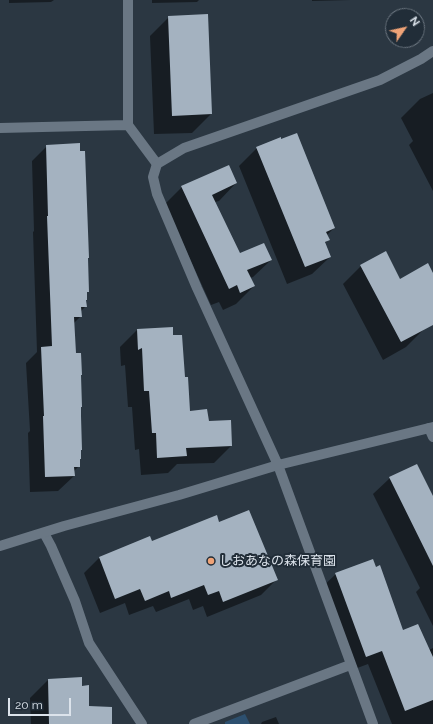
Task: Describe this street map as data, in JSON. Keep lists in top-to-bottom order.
{
  "places": ["しおあなの森保育園"],
  "scale_bar": "20 m",
  "north": "top right"
}
